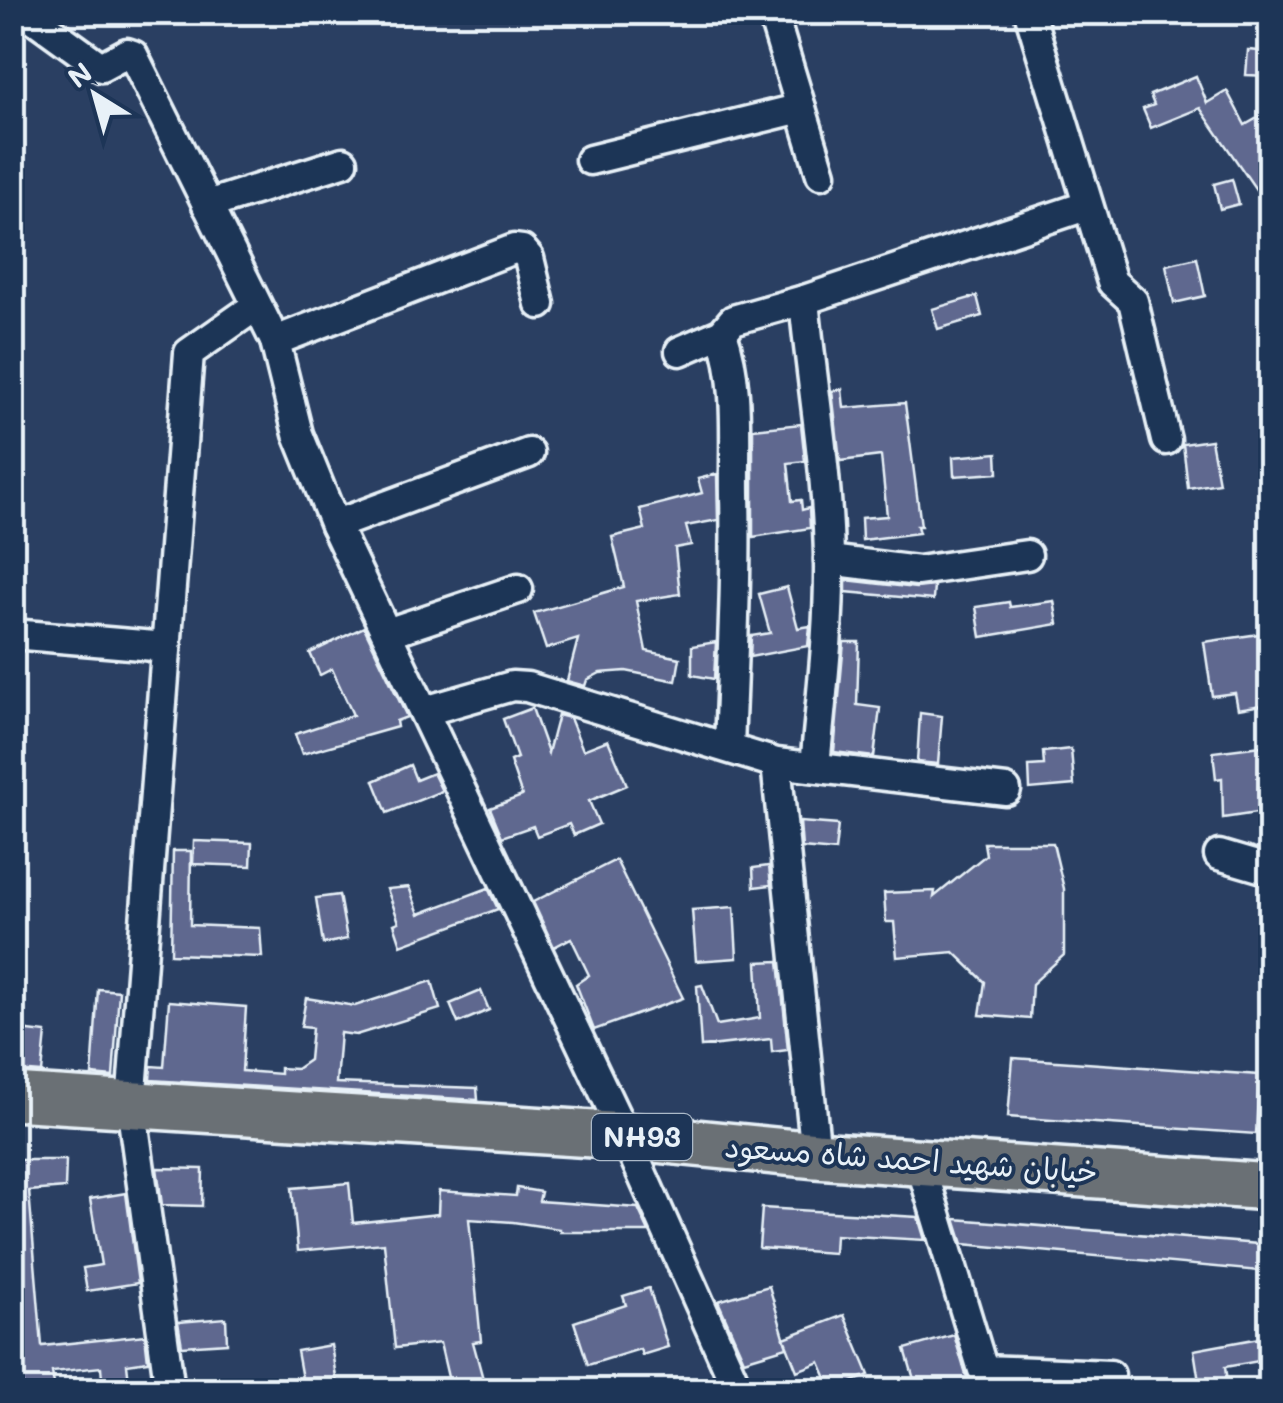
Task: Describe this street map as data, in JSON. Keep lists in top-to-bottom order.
{
  "streets": {
    "main road": ["NH93", "خیابان شهید احمد شاه مسعود"]
  },
  "north": "top left"
}
